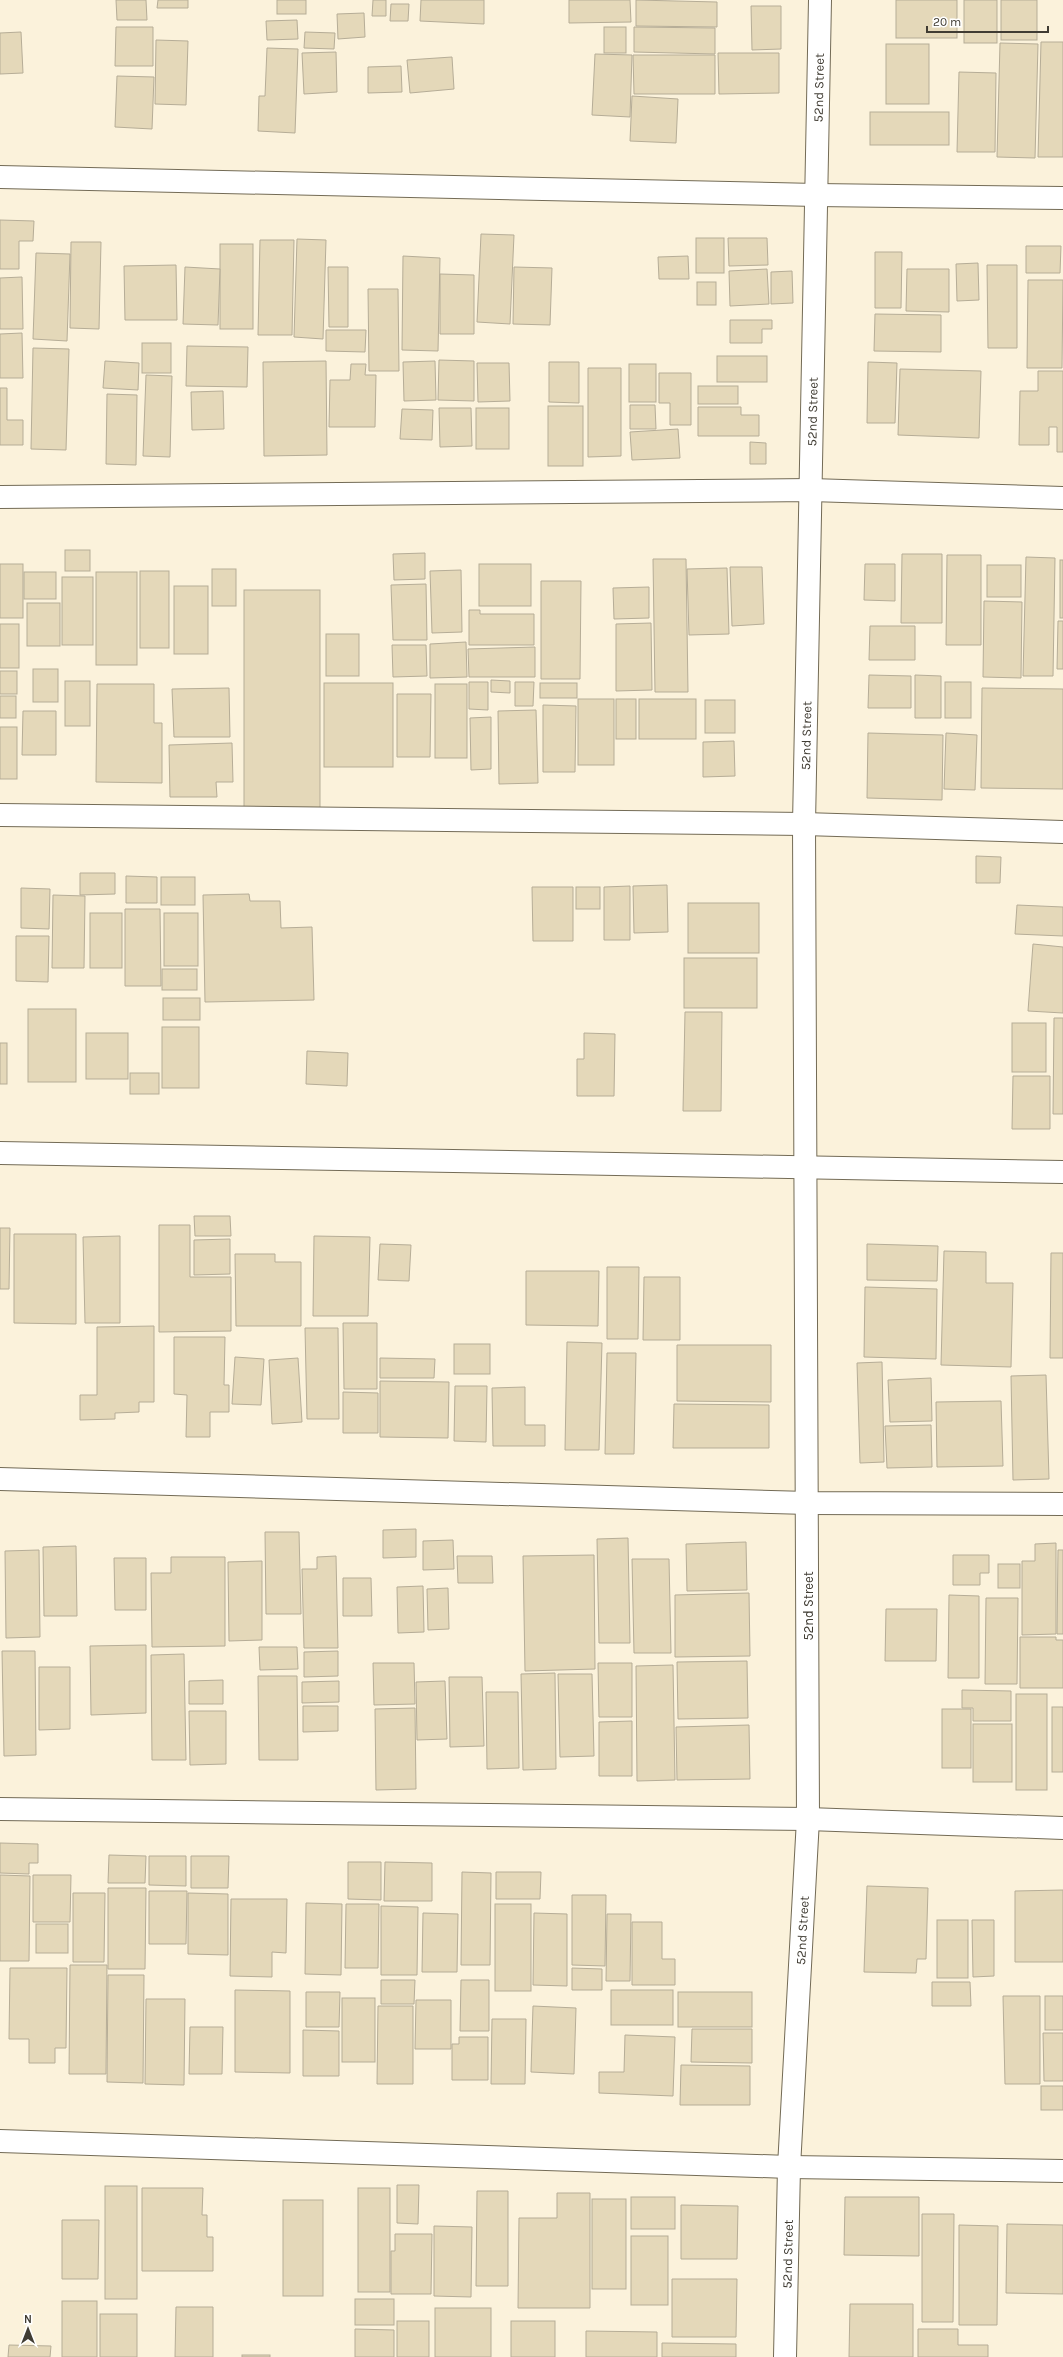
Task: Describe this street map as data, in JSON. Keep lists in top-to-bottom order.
{
  "streets": {
    "street": ["52nd Street"]
  },
  "scale_bar": "20 m",
  "north": "top"
}
